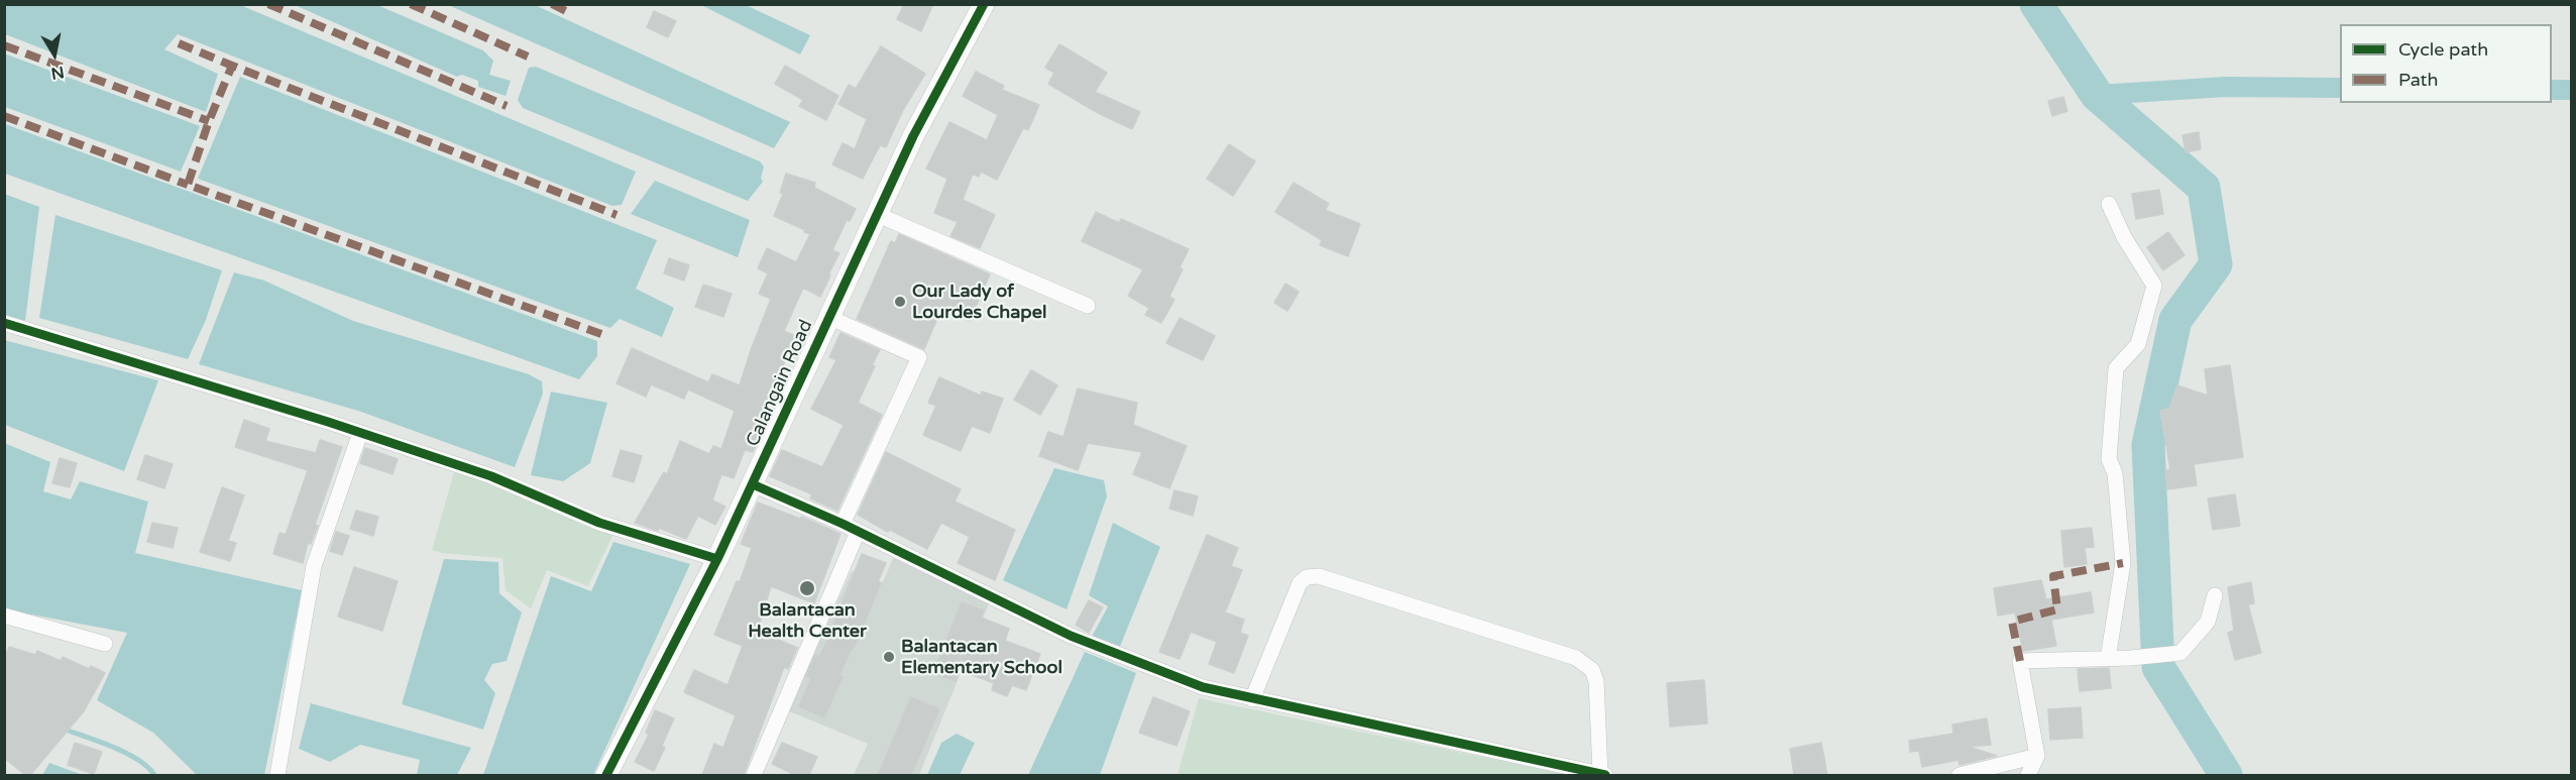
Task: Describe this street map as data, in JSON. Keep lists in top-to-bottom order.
{
  "streets": {
    "street": ["Calangain Road"]
  },
  "places": ["Our Lady of Lourdes Chapel", "Balantacan Health Center", "Balantacan Elementary School"],
  "legend": ["Cycle path", "Path"],
  "north": "bottom"
}
